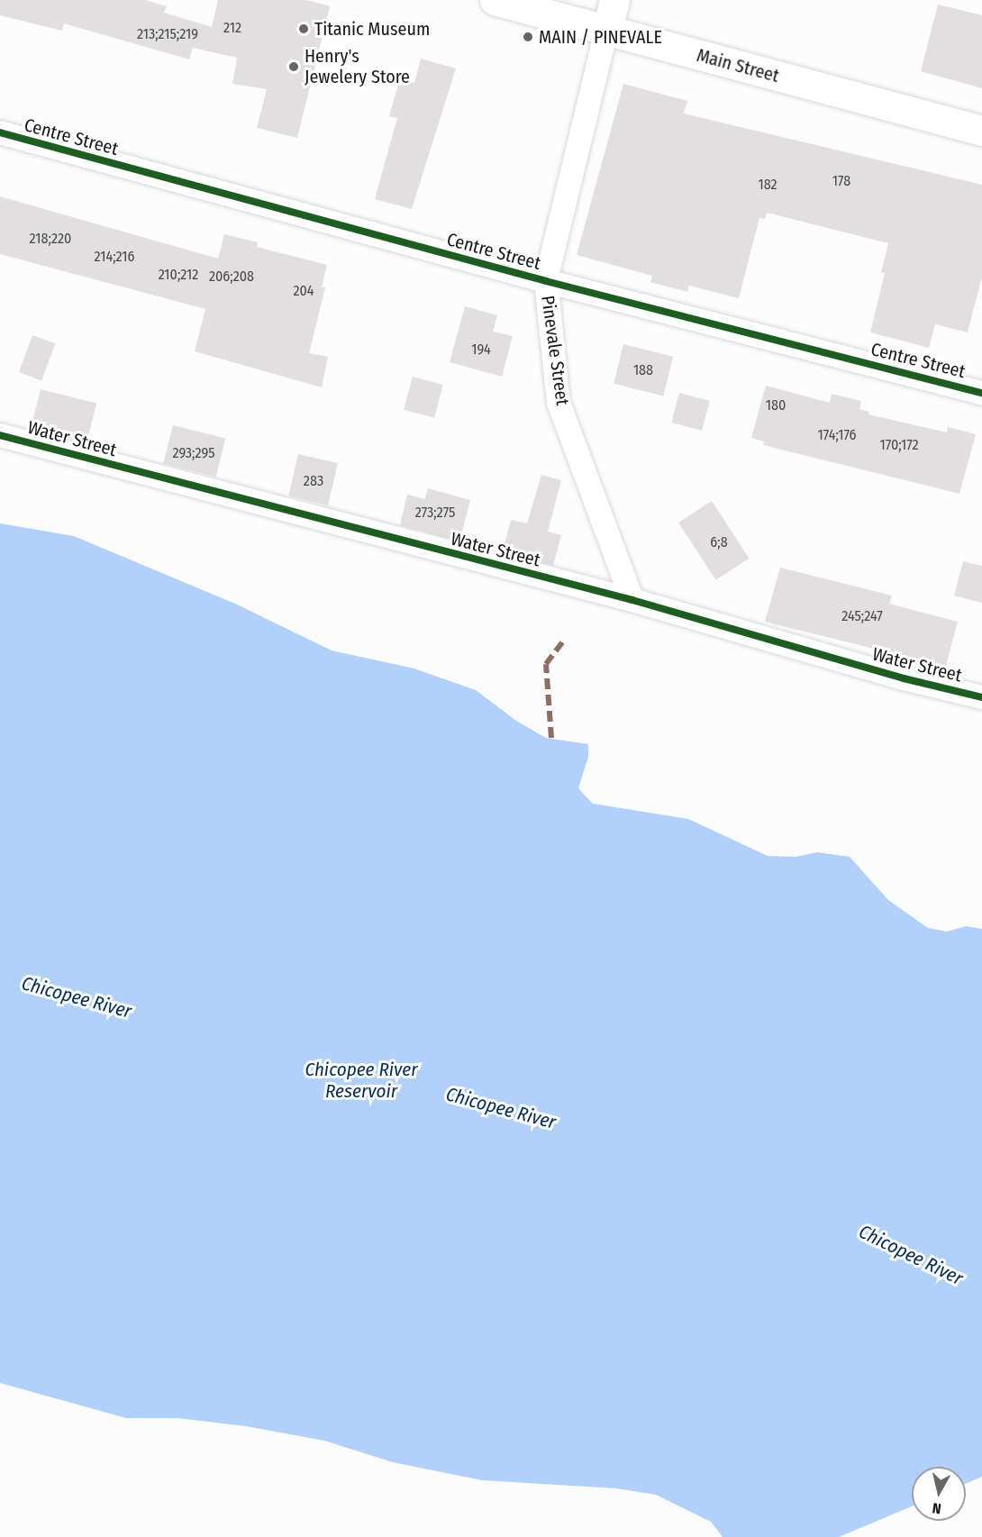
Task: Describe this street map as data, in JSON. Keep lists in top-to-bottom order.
{
  "streets": {
    "main road": ["Main Street", "Pinevale Street"],
    "street": ["Centre Street", "Water Street"]
  },
  "crossings": [
    ["Main Street", "Pinevale Street"],
    ["Centre Street", "Pinevale Street"],
    ["Pinevale Street", "Water Street"]
  ],
  "water": ["Chicopee River", "Chicopee River Reservoir"],
  "places": ["Titanic Museum", "MAIN / PINEVALE", "Henry's Jewelery Store"],
  "house_numbers": [
    "212",
    "213;215;219",
    "178",
    "182",
    "218;220",
    "214;216",
    "210;212",
    "206;208",
    "204",
    "194",
    "188",
    "180",
    "174;176",
    "170;172",
    "293;295",
    "283",
    "273;275",
    "6;8",
    "245;247"
  ],
  "north": "bottom"
}
